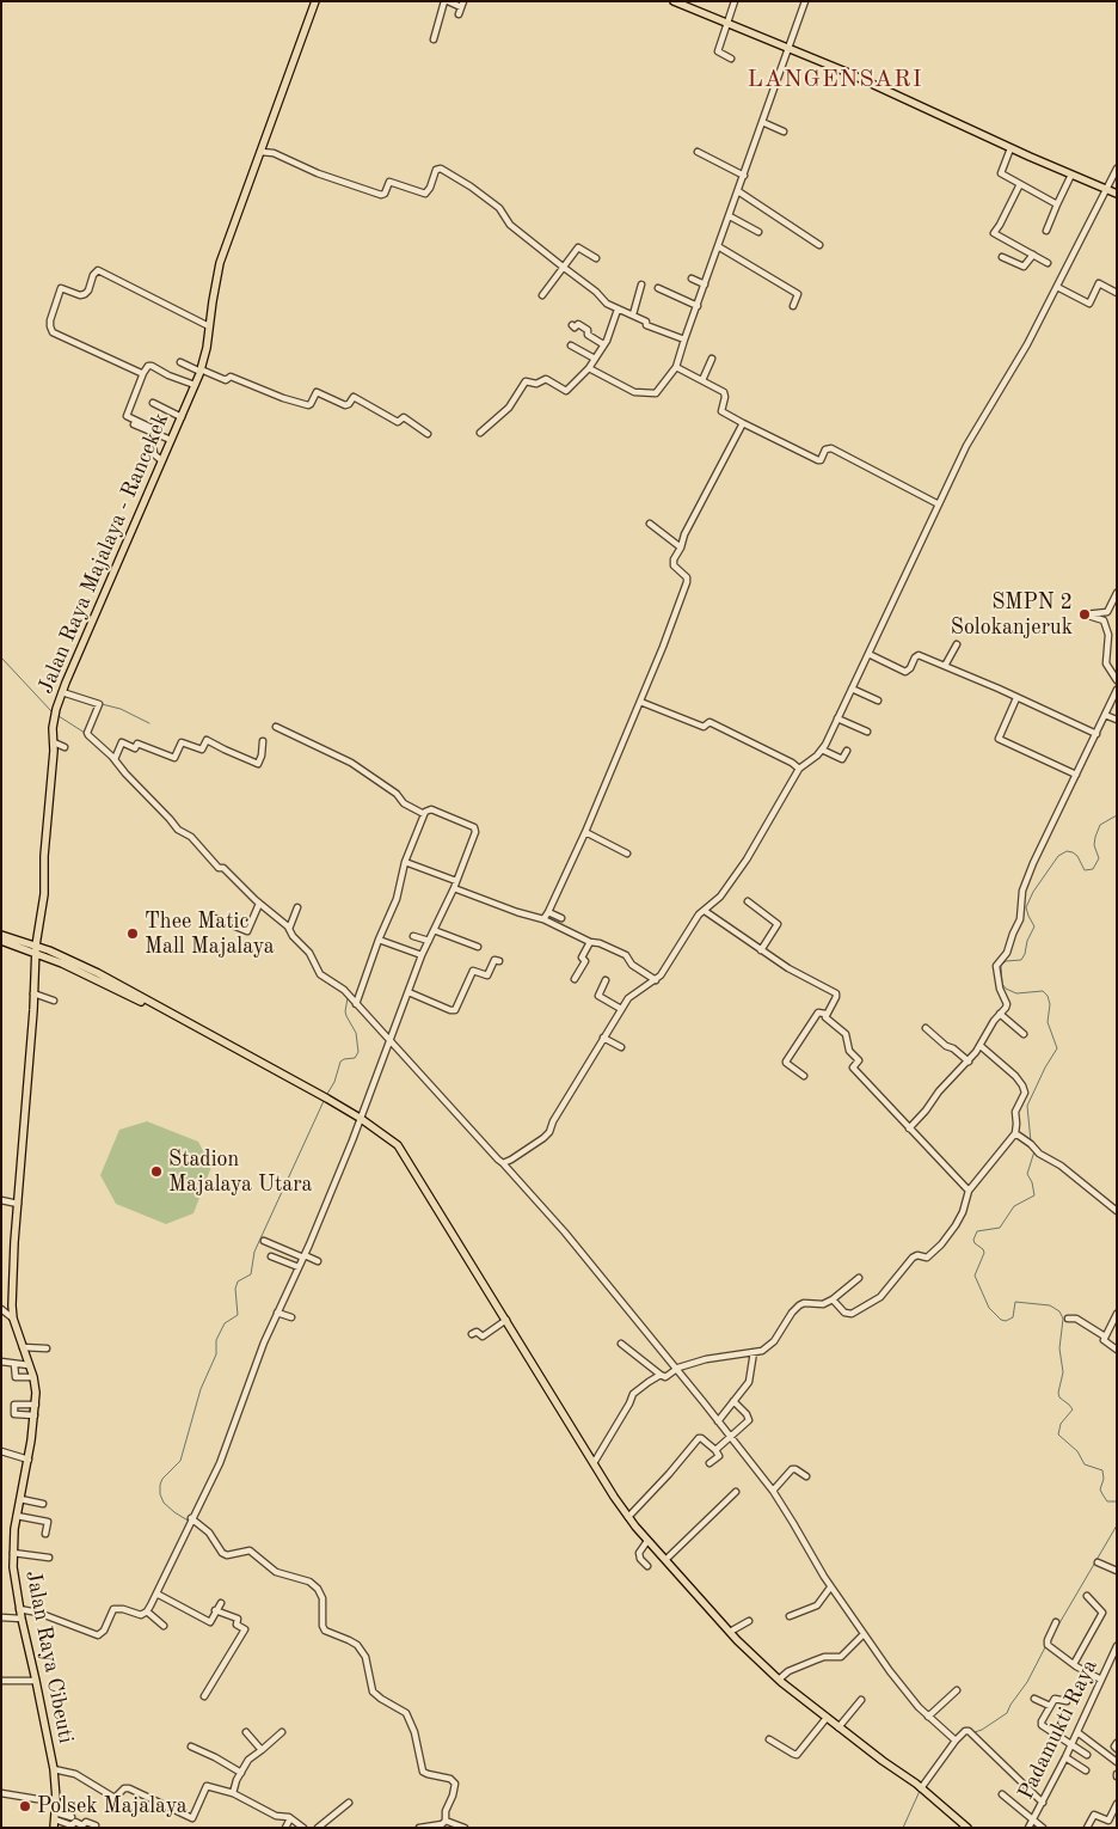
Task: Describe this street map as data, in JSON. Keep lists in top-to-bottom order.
{
  "streets": {
    "main road": ["Jalan Raya Majalaya - Rancekek", "Jalan Raya Cibeuti"],
    "street": ["Padamukti Raya"]
  },
  "crossings": [
    ["Jalan Raya Majalaya - Rancekek", "Jalan Raya Cibeuti"]
  ],
  "districts": ["LANGENSARI"],
  "places": [
    "SMPN 2 Solokanjeruk",
    "Thee Matic Mall Majalaya",
    "Stadion Majalaya Utara",
    "Polsek Majalaya"
  ]
}
